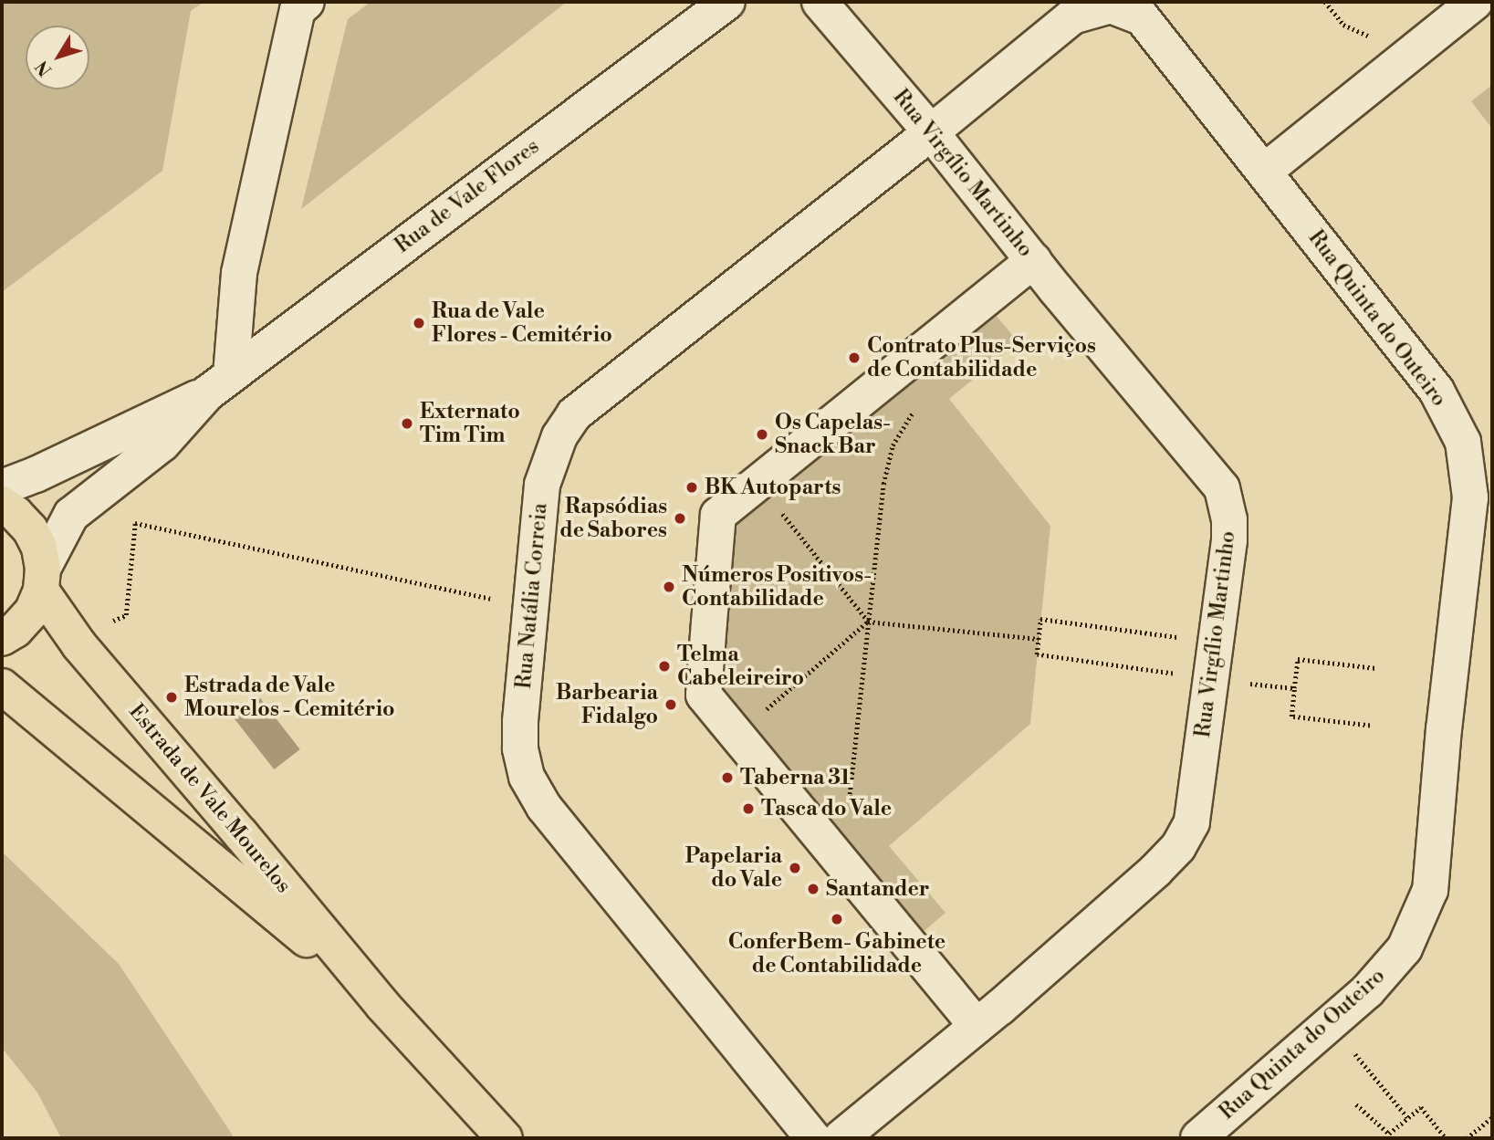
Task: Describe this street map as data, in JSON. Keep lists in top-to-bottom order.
{
  "streets": {
    "main road": ["Estrada de Vale Mourelos"],
    "street": [
      "Rua Virgílio Martinho",
      "Rua de Vale Flores",
      "Rua Quinta do Outeiro",
      "Rua Natália Correia"
    ]
  },
  "crossings": [
    ["Rua Virgílio Martinho", "Rua Quinta do Outeiro"],
    ["Rua Virgílio Martinho", "Rua Natália Correia"],
    ["Rua de Vale Flores", "Estrada de Vale Mourelos"],
    ["Rua Quinta do Outeiro", "Rua Natália Correia"]
  ],
  "places": [
    "Rua de Vale Flores - Cemitério",
    "Contrato Plus-Serviços de Contabilidade",
    "Externato Tim Tim",
    "Os Capelas- Snack Bar",
    "BK Autoparts",
    "Rapsódias de Sabores",
    "Números Positivos- Contabilidade",
    "Telma Cabeleireiro",
    "Estrada de Vale Mourelos - Cemitério",
    "Barbearia Fidalgo",
    "Taberna 31",
    "Tasca do Vale",
    "Papelaria do Vale",
    "Santander",
    "ConferBem- Gabinete de Contabilidade"
  ],
  "north": "bottom left"
}
